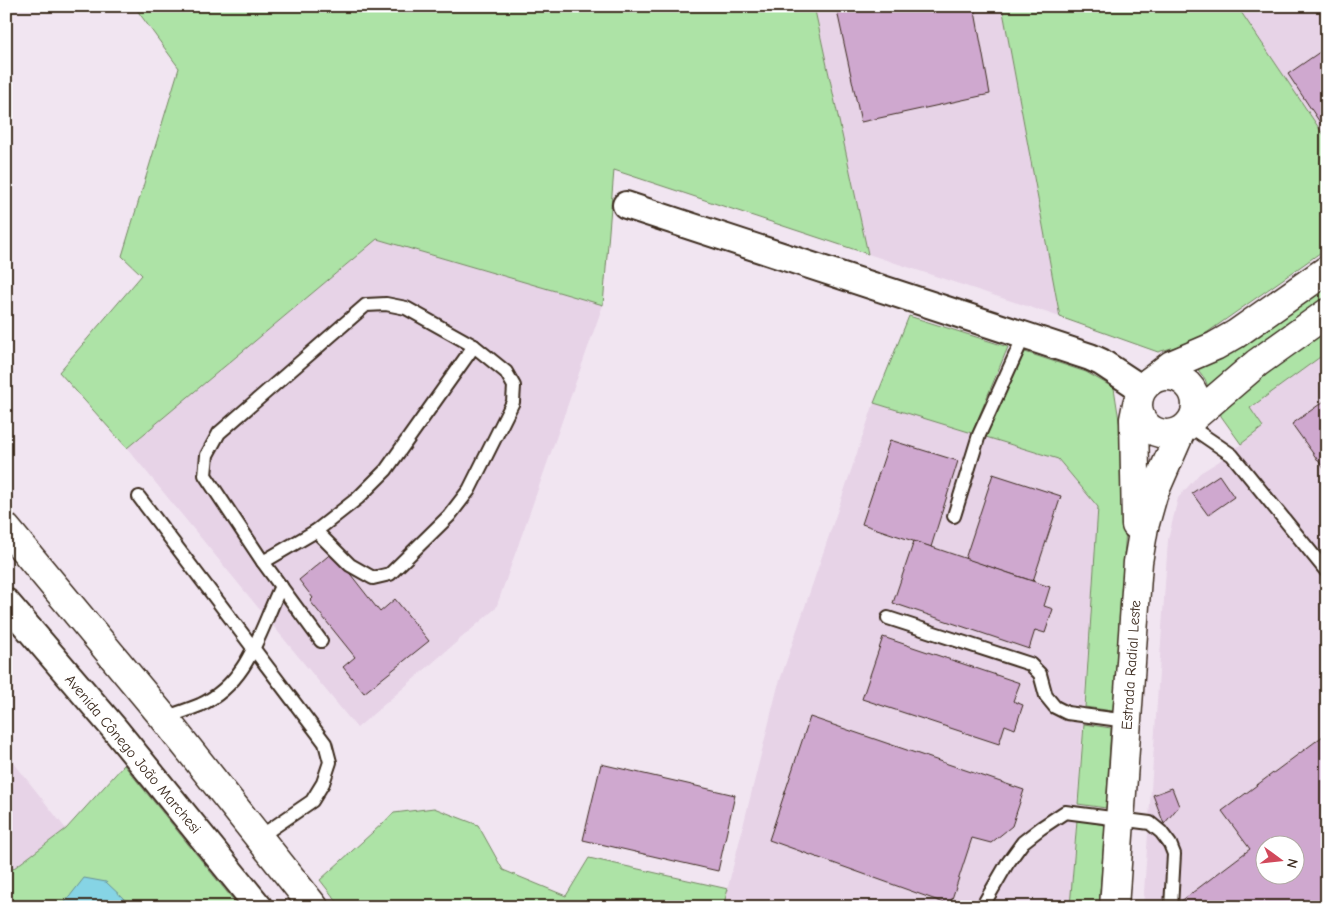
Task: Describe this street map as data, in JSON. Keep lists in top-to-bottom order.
{
  "streets": {
    "street": ["Estrada Radial Leste", "Avenida Cônego João Marchesi"]
  },
  "north": "right"
}
